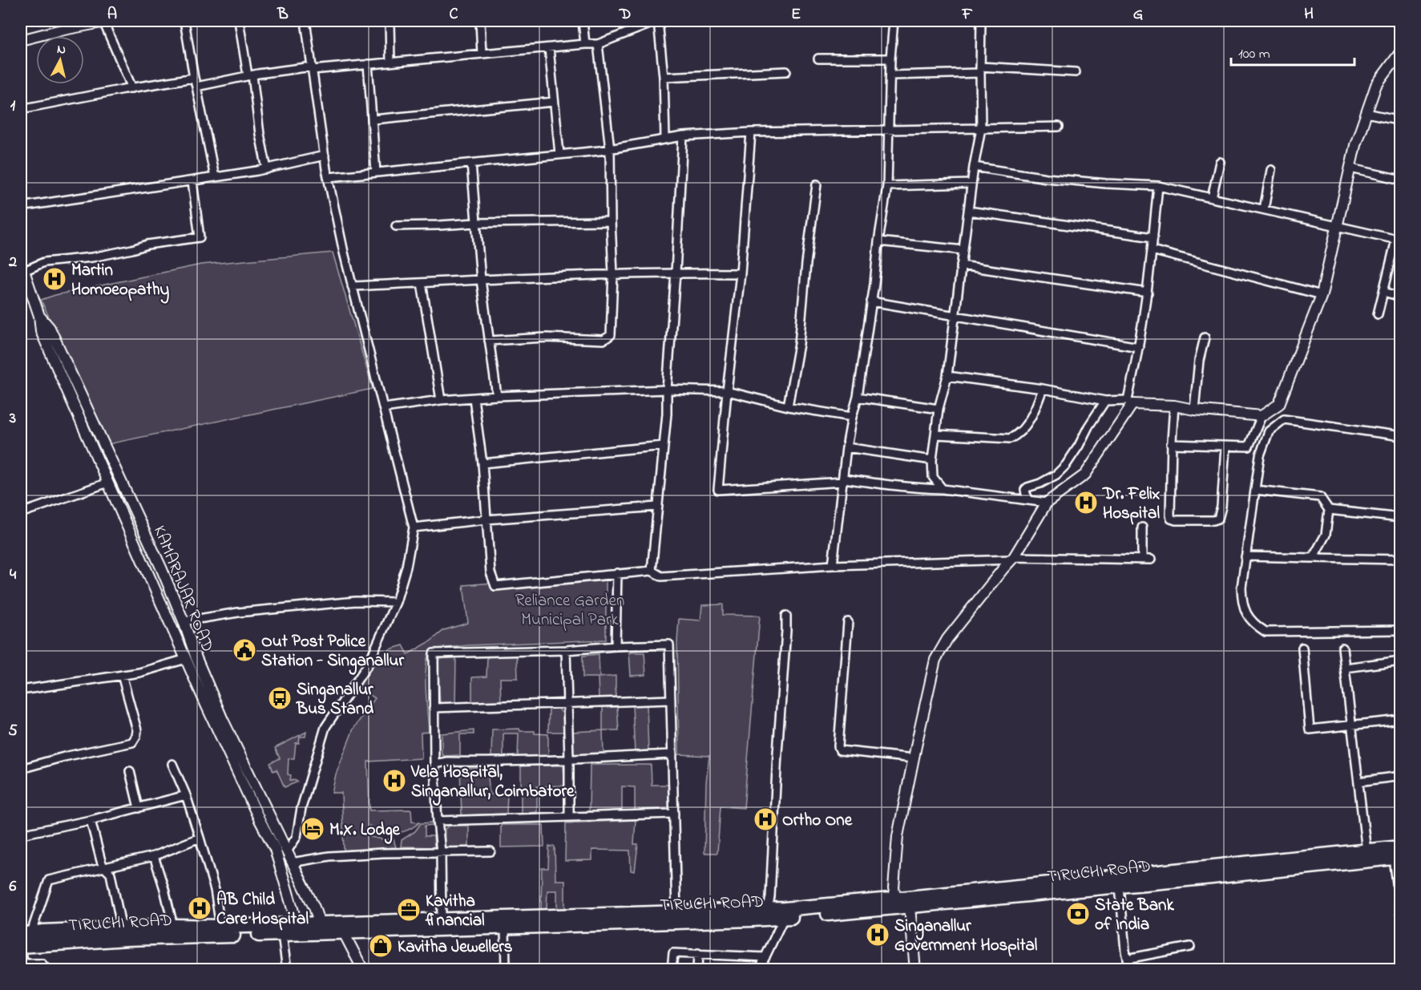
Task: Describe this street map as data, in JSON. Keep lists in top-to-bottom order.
{
  "streets": {
    "highway": ["TIRUCHI ROAD"],
    "main road": ["KAMARAJAR ROAD"]
  },
  "crossings": [
    ["KAMARAJAR ROAD", "TIRUCHI ROAD"]
  ],
  "parks": ["Reliance Garden Municipal Park"],
  "places": {
    "hospital": [
      "Martin Homoeopathy",
      "Dr. Felix Hospital",
      "Vela Hospital, Singanallur, Coimbatore",
      "Ortho One",
      "AB Child Care Hospital",
      "Singanallur Government Hospital"
    ],
    "public building": ["Out Post Police Station - Singanallur"],
    "bus stop": ["Singanallur Bus Stand"],
    "hotel": ["M.X. Lodge"],
    "office": ["Kavitha financial"],
    "bank": ["State Bank of India"],
    "shop": ["Kavitha Jewellers"]
  },
  "scale_bar": "100 m",
  "north": "top",
  "grid": {
    "columns": [
      "A",
      "B",
      "C",
      "D",
      "E",
      "F",
      "G",
      "H"
    ],
    "rows": [
      "1",
      "2",
      "3",
      "4",
      "5",
      "6"
    ]
  }
}
